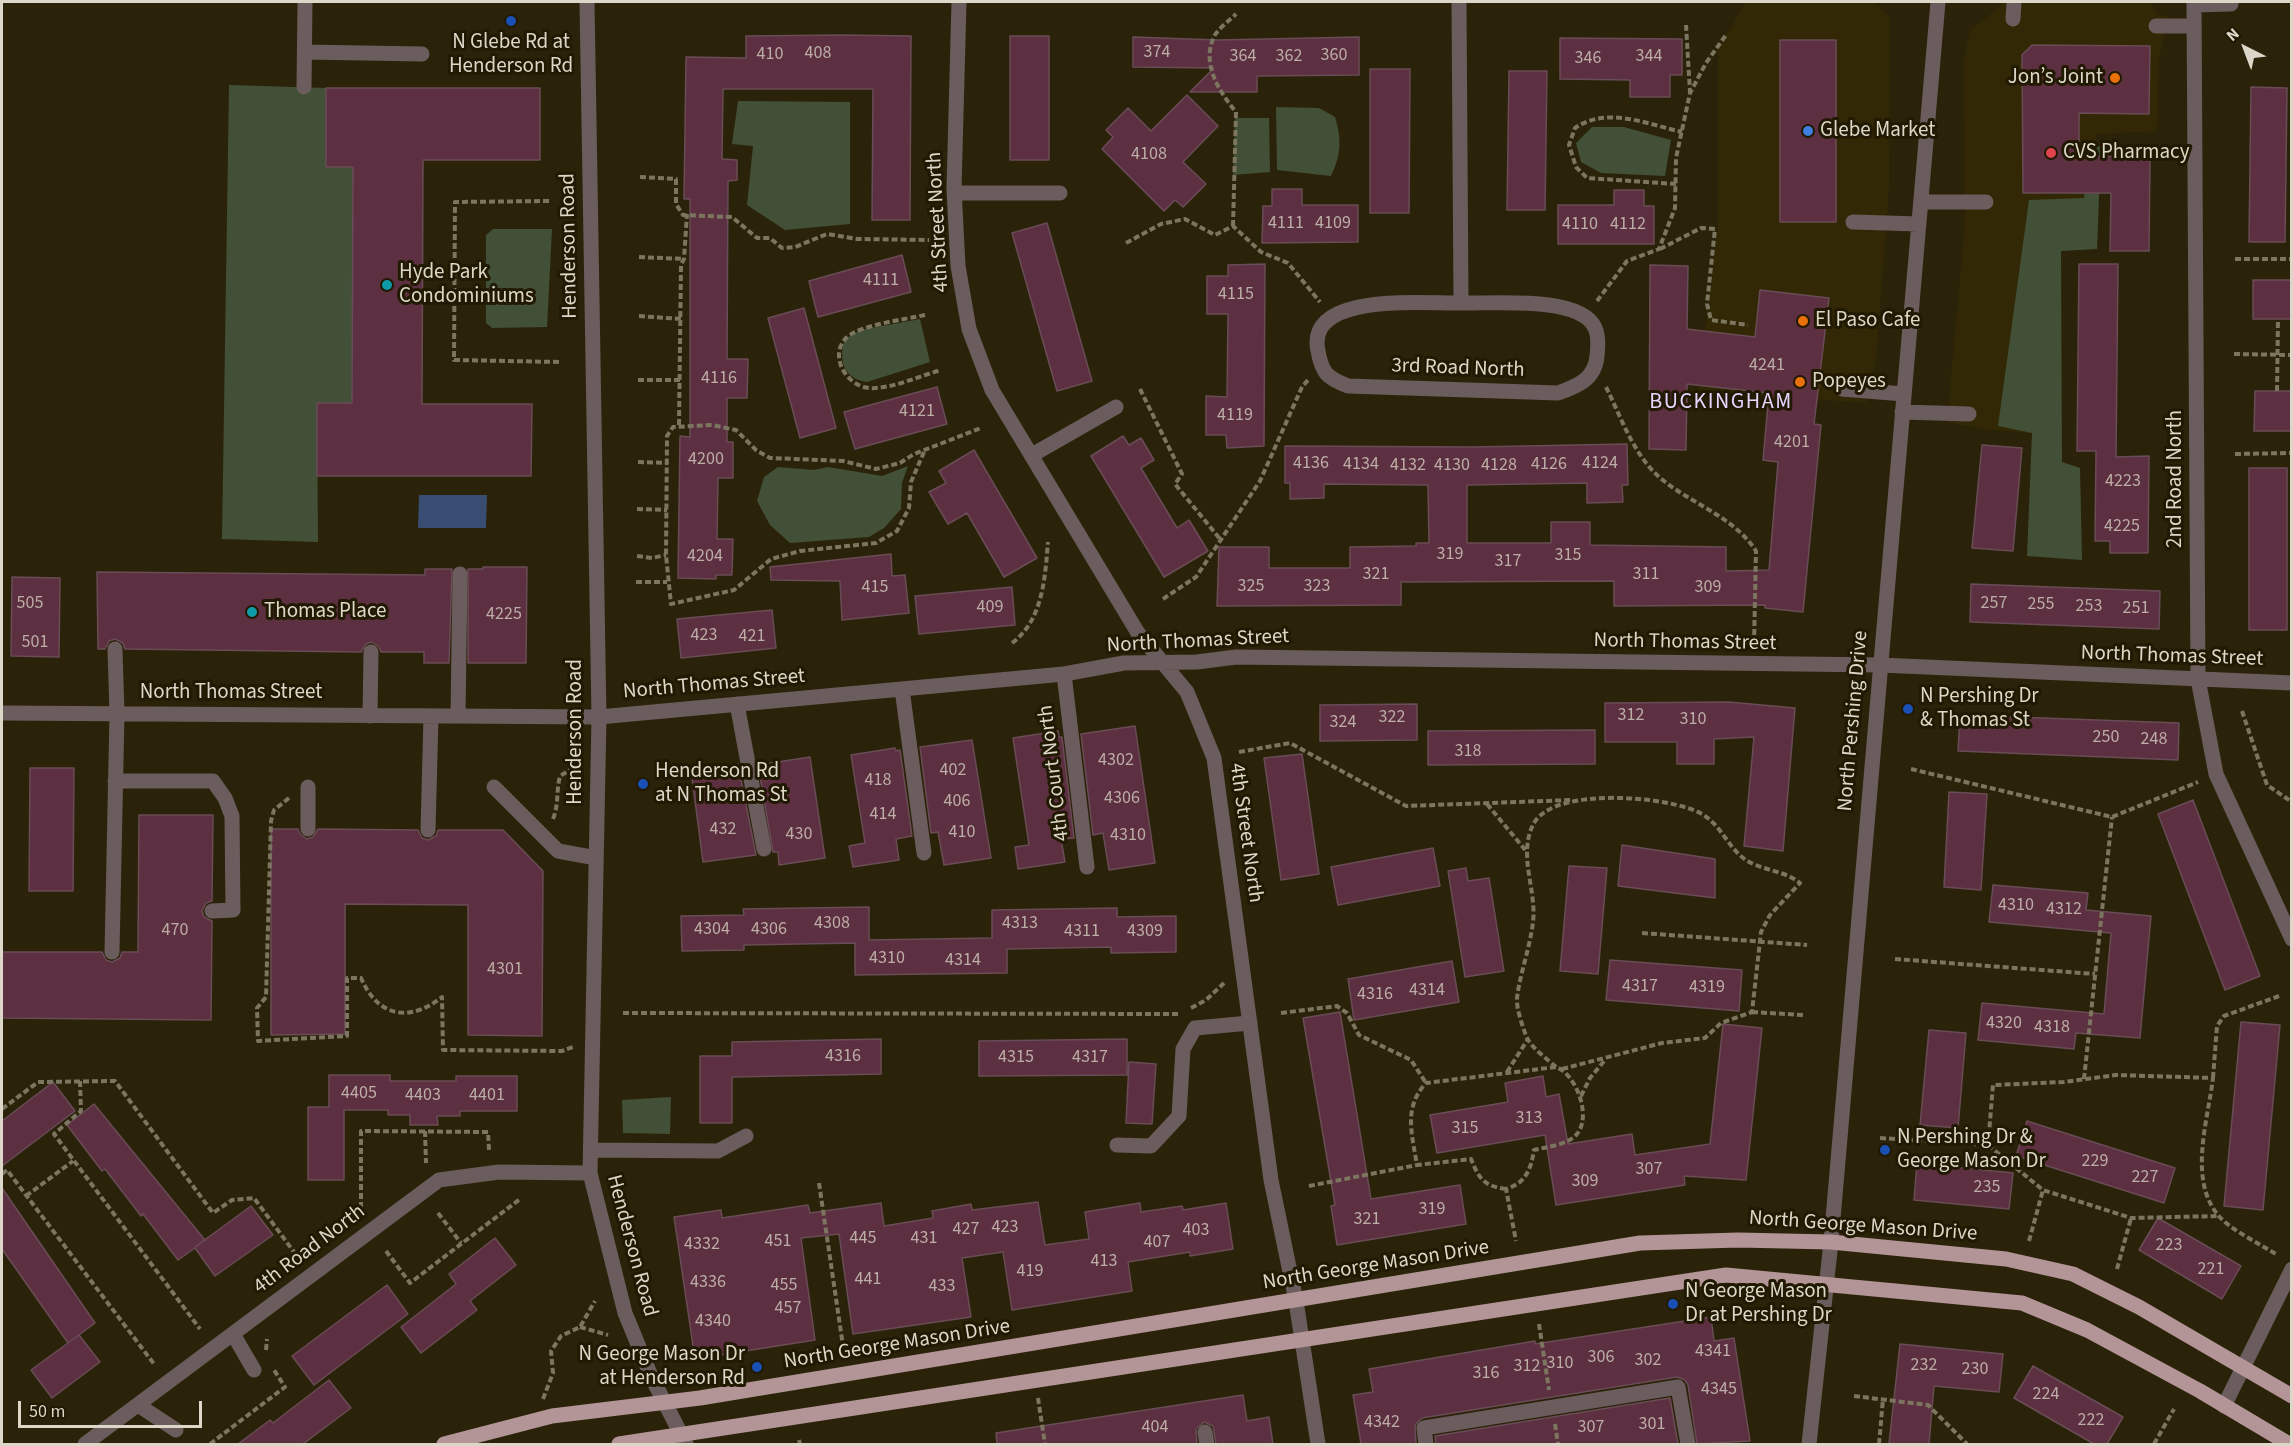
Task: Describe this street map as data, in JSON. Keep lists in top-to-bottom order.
{
  "streets": {
    "main road": ["North George Mason Drive"],
    "street": [
      "4th Street North",
      "Henderson Road",
      "3rd Road North",
      "2nd Road North",
      "North Thomas Street",
      "North Pershing Drive",
      "4th Court North",
      "4th Road North"
    ]
  },
  "crossings": [
    ["4th Street North", "North Thomas Street"],
    ["4th Street North", "North George Mason Drive"],
    ["Henderson Road", "North Thomas Street"],
    ["Henderson Road", "North George Mason Drive"],
    ["Henderson Road", "4th Road North"],
    ["2nd Road North", "North Thomas Street"],
    ["North Thomas Street", "North Pershing Drive"],
    ["North Thomas Street", "4th Court North"],
    ["North Pershing Drive", "North George Mason Drive"]
  ],
  "districts": ["BUCKINGHAM"],
  "places": [
    "N Glebe Rd at Henderson Rd",
    "Jon’s Joint",
    "Glebe Market",
    "CVS Pharmacy",
    "Hyde Park Condominiums",
    "El Paso Cafe",
    "Popeyes",
    "Thomas Place",
    "N Pershing Dr & Thomas St",
    "Henderson Rd at N Thomas St",
    "N Pershing Dr & George Mason Dr",
    "N George Mason Dr at Pershing Dr",
    "N George Mason Dr at Henderson Rd"
  ],
  "house_numbers": [
    "374",
    "408",
    "410",
    "360",
    "364",
    "362",
    "344",
    "346",
    "4108",
    "4111",
    "4109",
    "4110",
    "4112",
    "4111",
    "4115",
    "4241",
    "4116",
    "4121",
    "4119",
    "4201",
    "4200",
    "4136",
    "4124",
    "4134",
    "4126",
    "4132",
    "4130",
    "4128",
    "4223",
    "4225",
    "319",
    "315",
    "4204",
    "317",
    "321",
    "311",
    "325",
    "323",
    "415",
    "309",
    "505",
    "257",
    "255",
    "253",
    "409",
    "251",
    "4225",
    "423",
    "421",
    "501",
    "312",
    "322",
    "310",
    "324",
    "250",
    "248",
    "318",
    "4302",
    "402",
    "418",
    "4306",
    "406",
    "414",
    "432",
    "410",
    "430",
    "4310",
    "4310",
    "4312",
    "4308",
    "4313",
    "4304",
    "4306",
    "470",
    "4311",
    "4309",
    "4310",
    "4314",
    "4301",
    "4317",
    "4319",
    "4314",
    "4316",
    "4320",
    "4318",
    "4316",
    "4315",
    "4317",
    "4405",
    "4403",
    "4401",
    "313",
    "315",
    "229",
    "307",
    "227",
    "309",
    "235",
    "319",
    "321",
    "423",
    "427",
    "403",
    "445",
    "431",
    "451",
    "407",
    "4332",
    "223",
    "413",
    "221",
    "419",
    "441",
    "4336",
    "455",
    "433",
    "457",
    "4340",
    "4341",
    "306",
    "302",
    "310",
    "232",
    "312",
    "230",
    "316",
    "4345",
    "224",
    "222",
    "4342",
    "301",
    "404",
    "307"
  ],
  "scale_bar": "50 m",
  "north": "top left"
}
